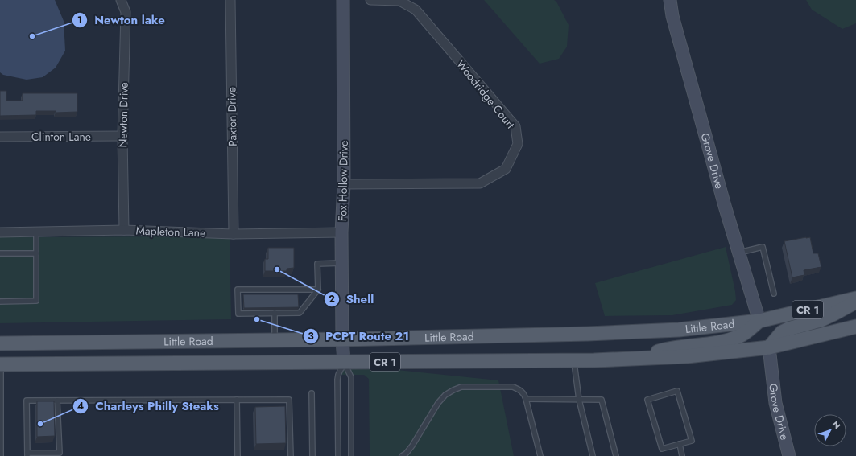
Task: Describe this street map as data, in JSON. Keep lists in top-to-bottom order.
{
  "streets": {
    "main road": ["CR 1", "Little Road"],
    "street": [
      "Woodridge Court",
      "Newton Drive",
      "Paxton Drive",
      "Clinton Lane",
      "Grove Drive",
      "Fox Hollow Drive",
      "Mapleton Lane"
    ]
  },
  "crossings": [
    ["Woodridge Court", "Fox Hollow Drive"],
    ["Newton Drive", "Clinton Lane"],
    ["Newton Drive", "Mapleton Lane"],
    ["Paxton Drive", "Mapleton Lane"],
    ["Grove Drive", "Little Road"],
    ["Fox Hollow Drive", "Mapleton Lane"],
    ["Fox Hollow Drive", "Little Road"]
  ],
  "places": [
    "Newton lake",
    "Shell",
    "PCPT Route 21",
    "Charleys Philly Steaks"
  ],
  "north": "top right"
}
